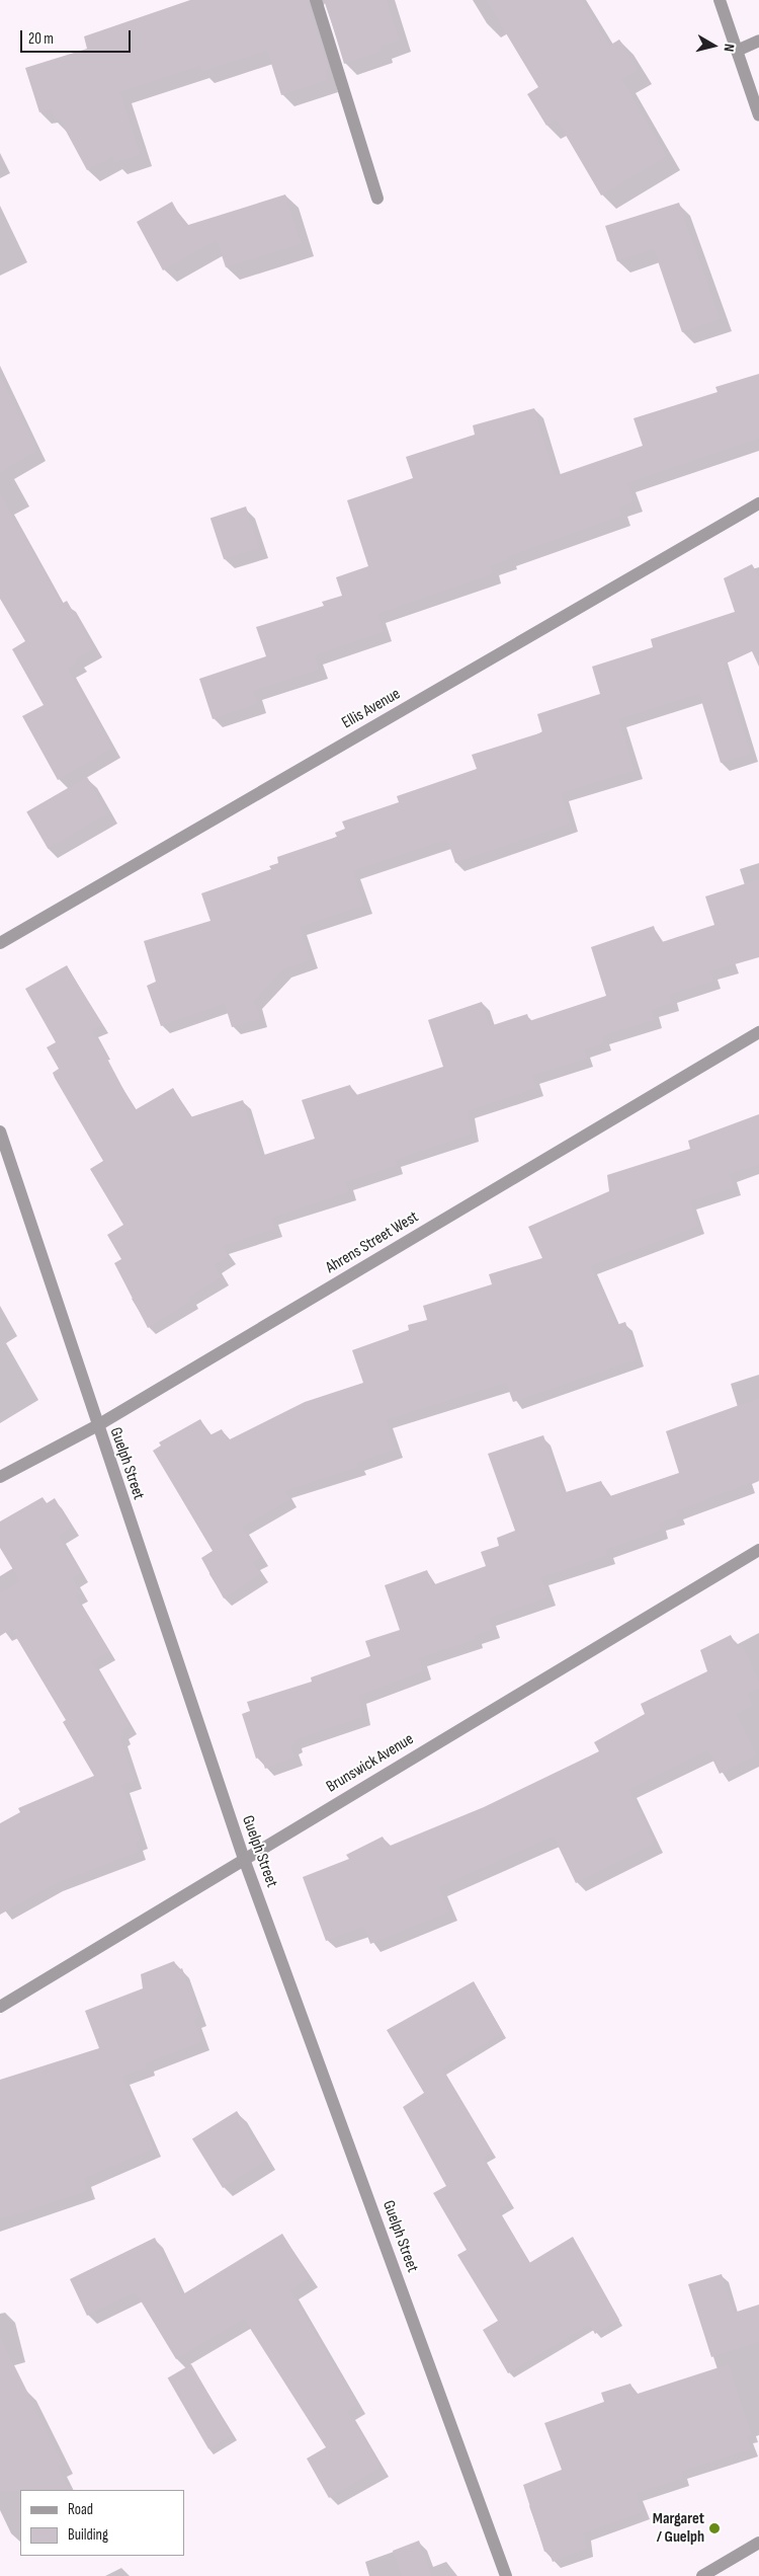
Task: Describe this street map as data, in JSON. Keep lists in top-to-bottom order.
{
  "streets": {
    "street": [
      "Ellis Avenue",
      "Ahrens Street West",
      "Guelph Street",
      "Brunswick Avenue"
    ]
  },
  "crossings": [
    ["Ahrens Street West", "Guelph Street"],
    ["Guelph Street", "Brunswick Avenue"]
  ],
  "places": ["Margaret / Guelph"],
  "legend": ["Road", "Building"],
  "scale_bar": "20 m",
  "north": "right"
}
